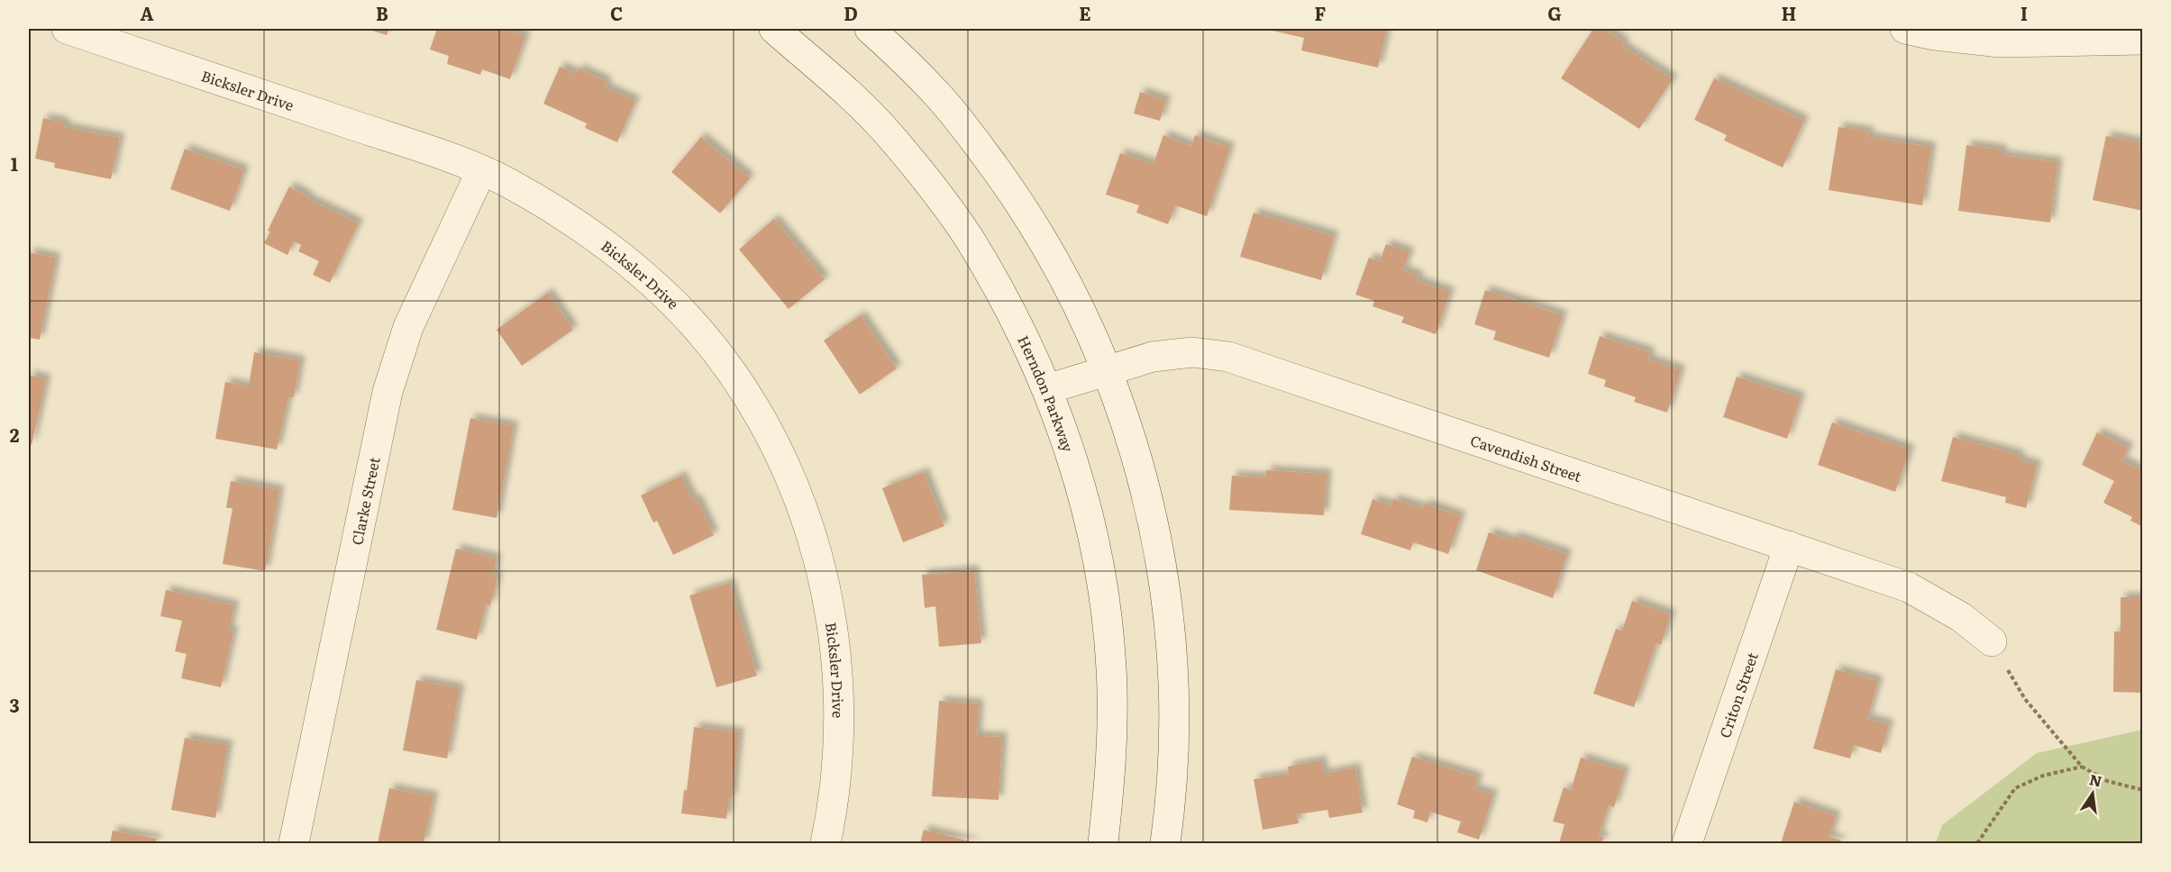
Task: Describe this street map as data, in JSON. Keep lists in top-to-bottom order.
{
  "streets": {
    "street": [
      "Bicksler Drive",
      "Herndon Parkway",
      "Cavendish Street",
      "Clarke Street",
      "Criton Street"
    ]
  },
  "crossings": [
    ["Bicksler Drive", "Clarke Street"],
    ["Herndon Parkway", "Cavendish Street"],
    ["Cavendish Street", "Criton Street"]
  ],
  "north": "top",
  "grid": {
    "columns": [
      "A",
      "B",
      "C",
      "D",
      "E",
      "F",
      "G",
      "H",
      "I"
    ],
    "rows": ["1", "2", "3"]
  }
}
